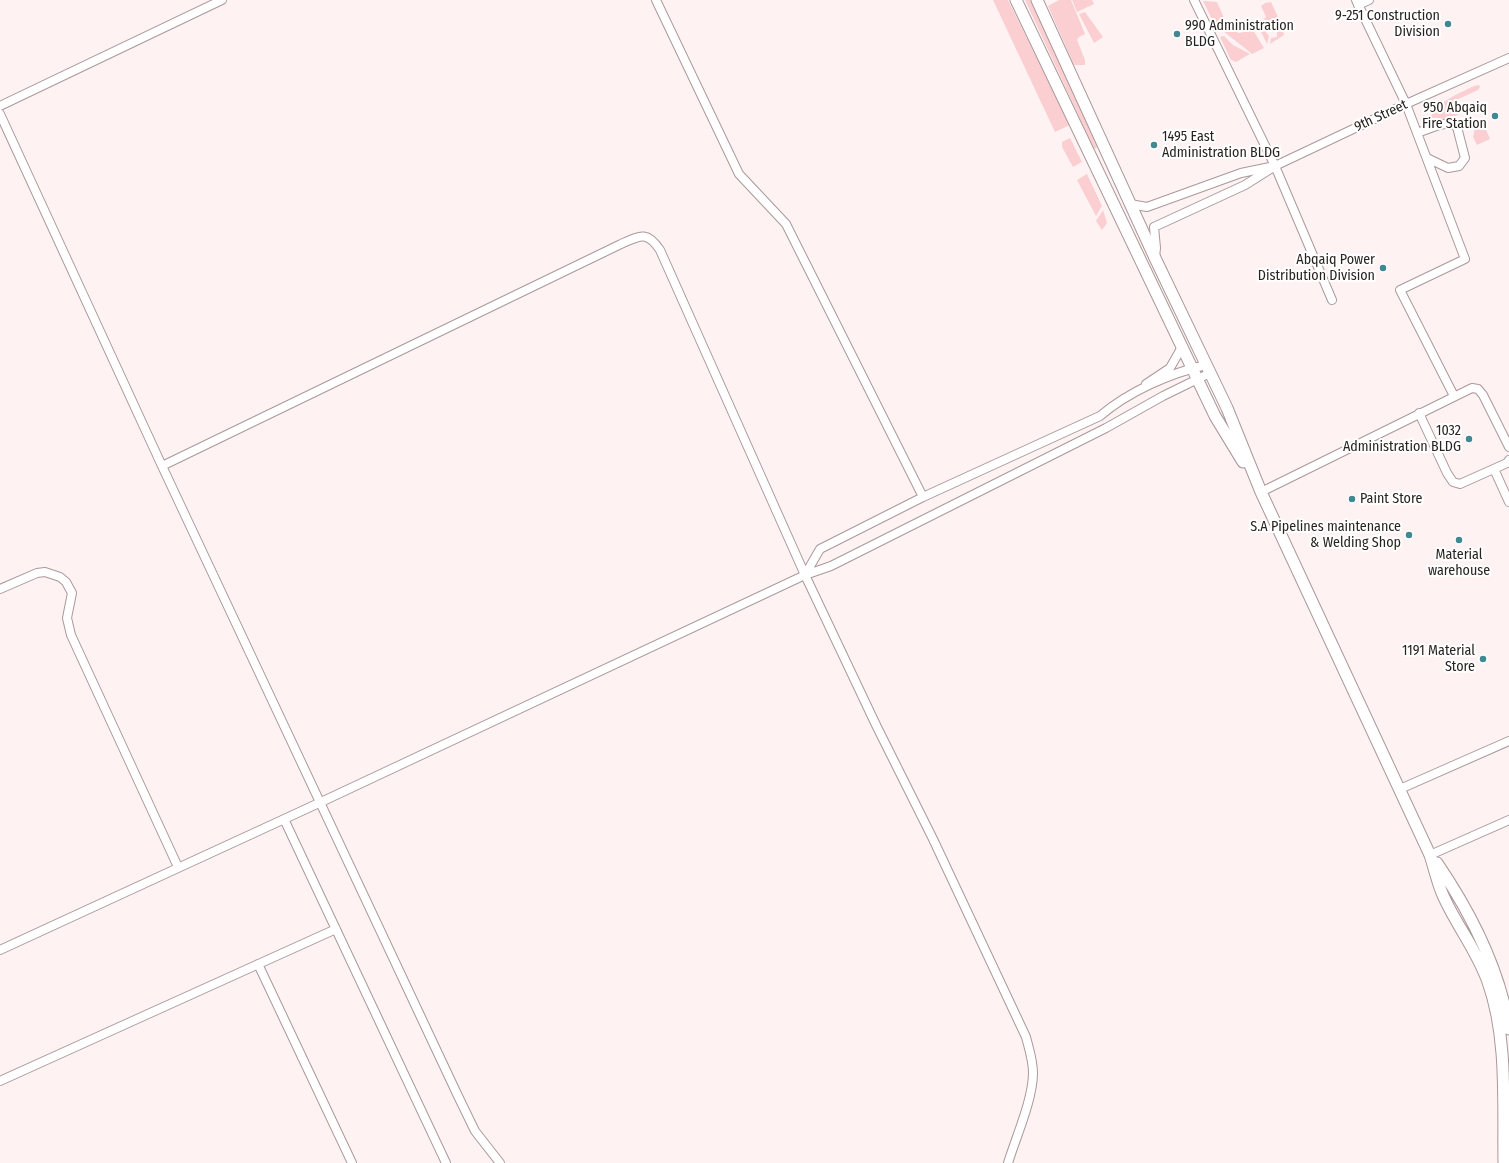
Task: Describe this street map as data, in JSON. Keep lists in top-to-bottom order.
{
  "streets": {
    "street": ["9th Street"]
  },
  "places": [
    "9-251 Construction Division",
    "990 Administration BLDG",
    "950 Abqaiq Fire Station",
    "1495 East Administration BLDG",
    "Abqaiq Power Distribution Division",
    "1032 Administration BLDG",
    "Paint Store",
    "S.A Pipelines maintenance & Welding Shop",
    "Material warehouse",
    "1191 Material Store"
  ]
}
